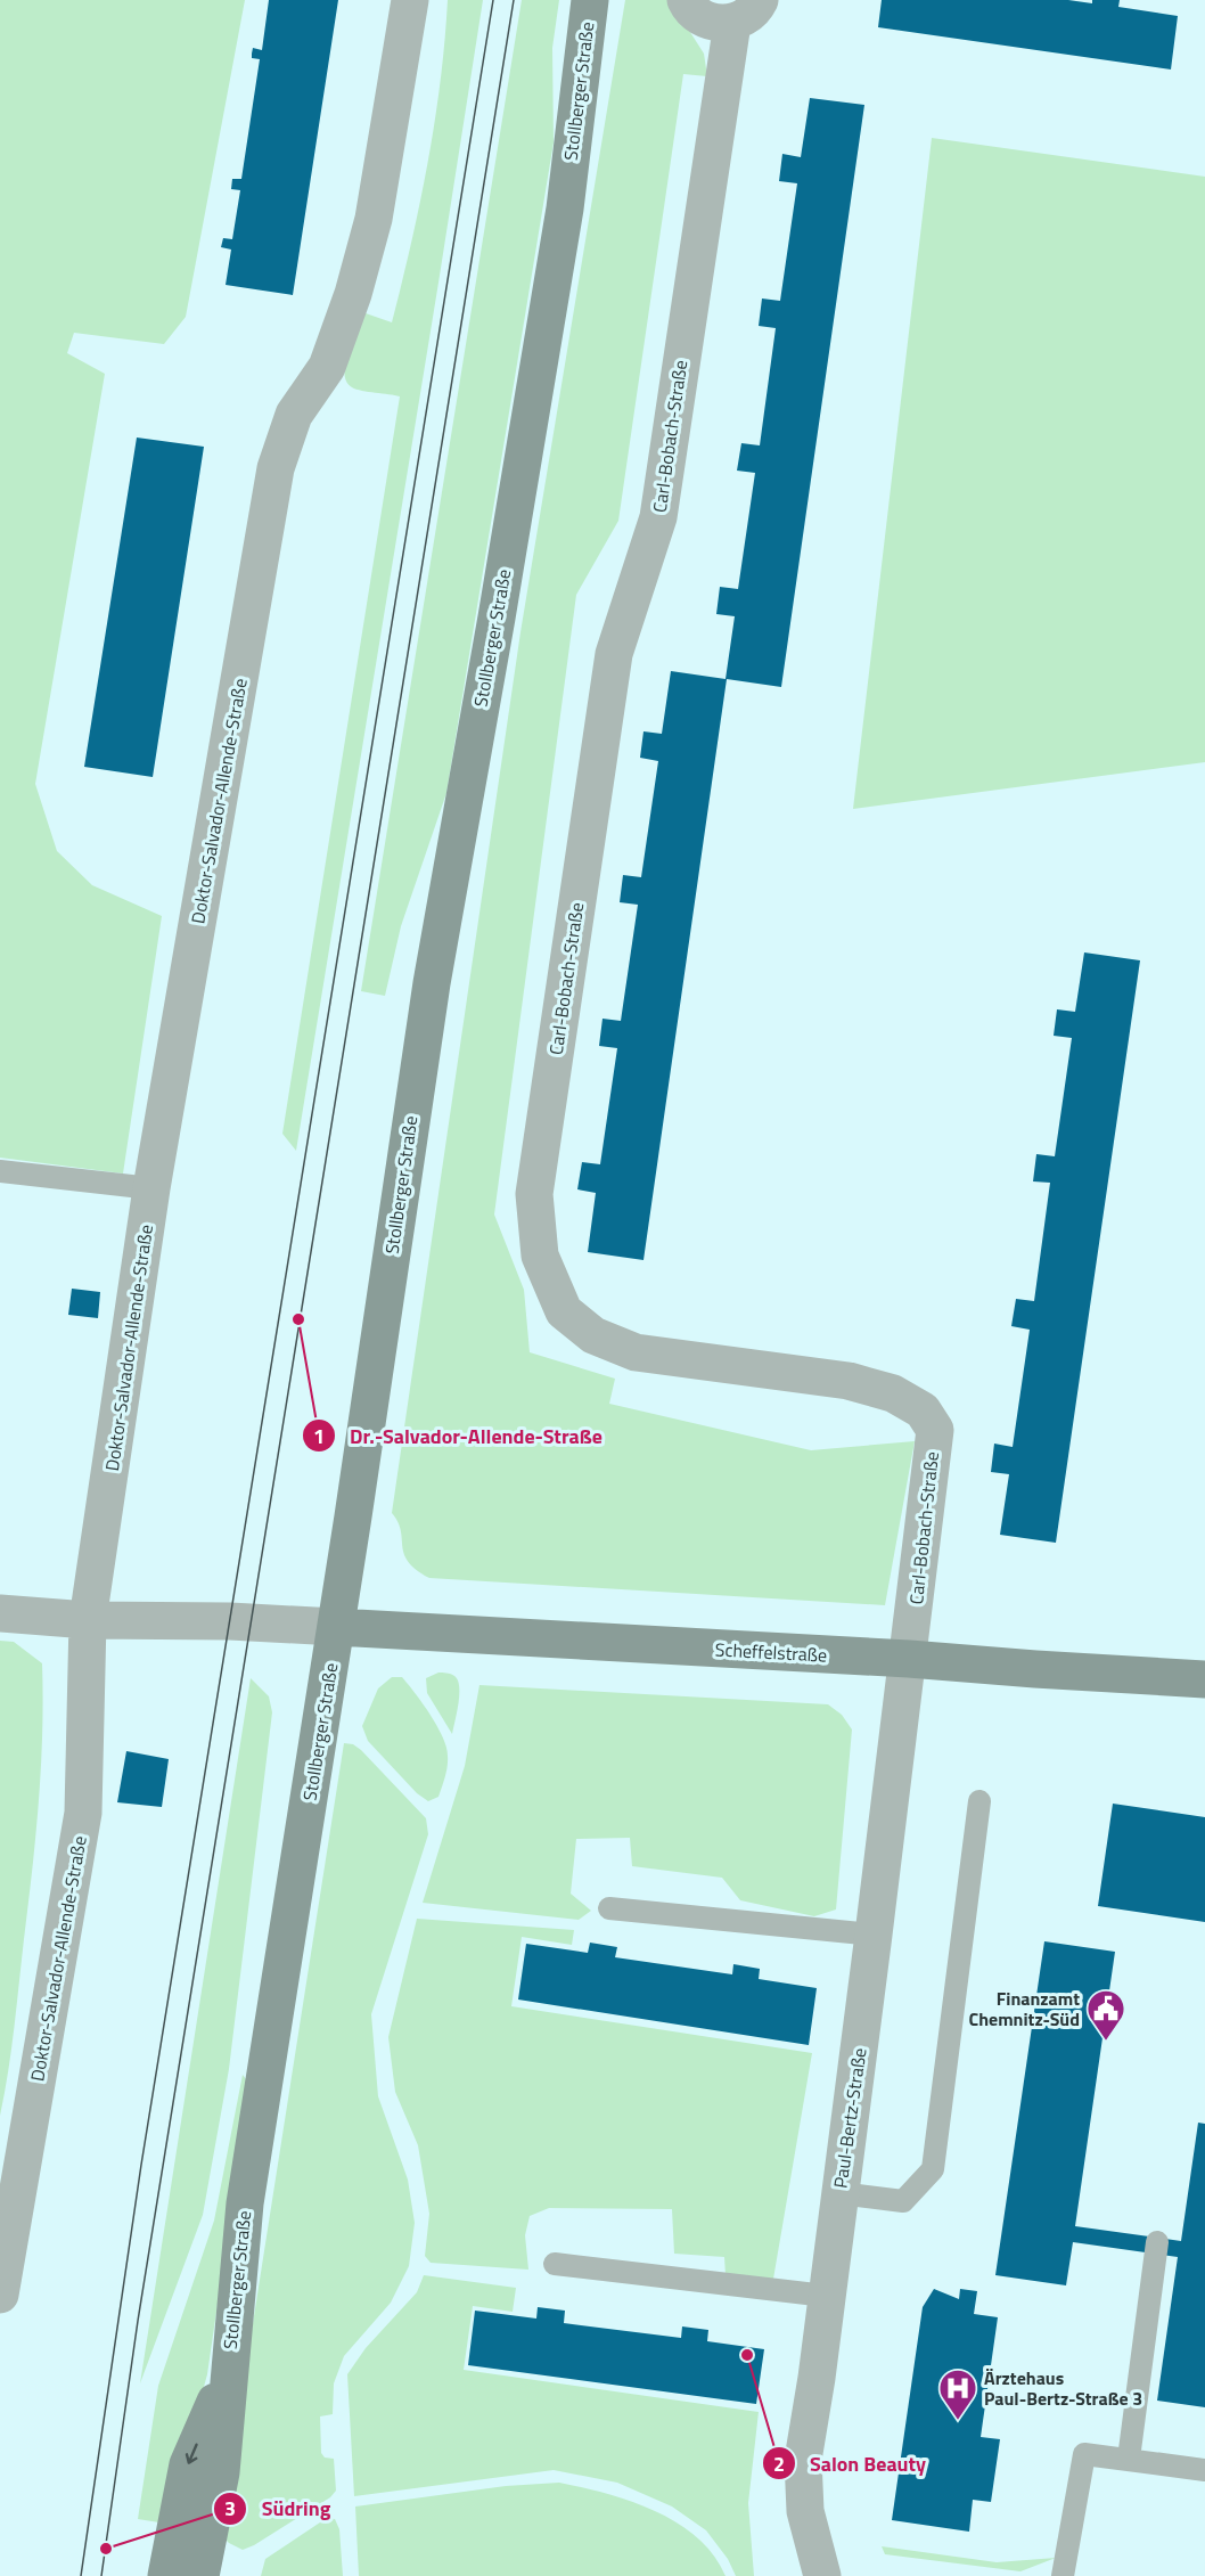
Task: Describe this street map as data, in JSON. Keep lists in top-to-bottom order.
{
  "streets": {
    "main road": ["Stollberger Straße", "Scheffelstraße"],
    "street": ["Carl-Bobach-Straße", "Doktor-Salvador-Allende-Straße", "Paul-Bertz-Straße"]
  },
  "crossings": [
    ["Stollberger Straße", "Scheffelstraße"],
    ["Carl-Bobach-Straße", "Scheffelstraße"],
    ["Carl-Bobach-Straße", "Paul-Bertz-Straße"],
    ["Scheffelstraße", "Paul-Bertz-Straße"]
  ],
  "places": {
    "other": ["Dr.-Salvador-Allende-Straße", "Salon Beauty", "Südring"],
    "public building": ["Finanzamt Chemnitz-Süd"],
    "hospital": ["Ärztehaus Paul-Bertz-Straße 3"]
  }
}
